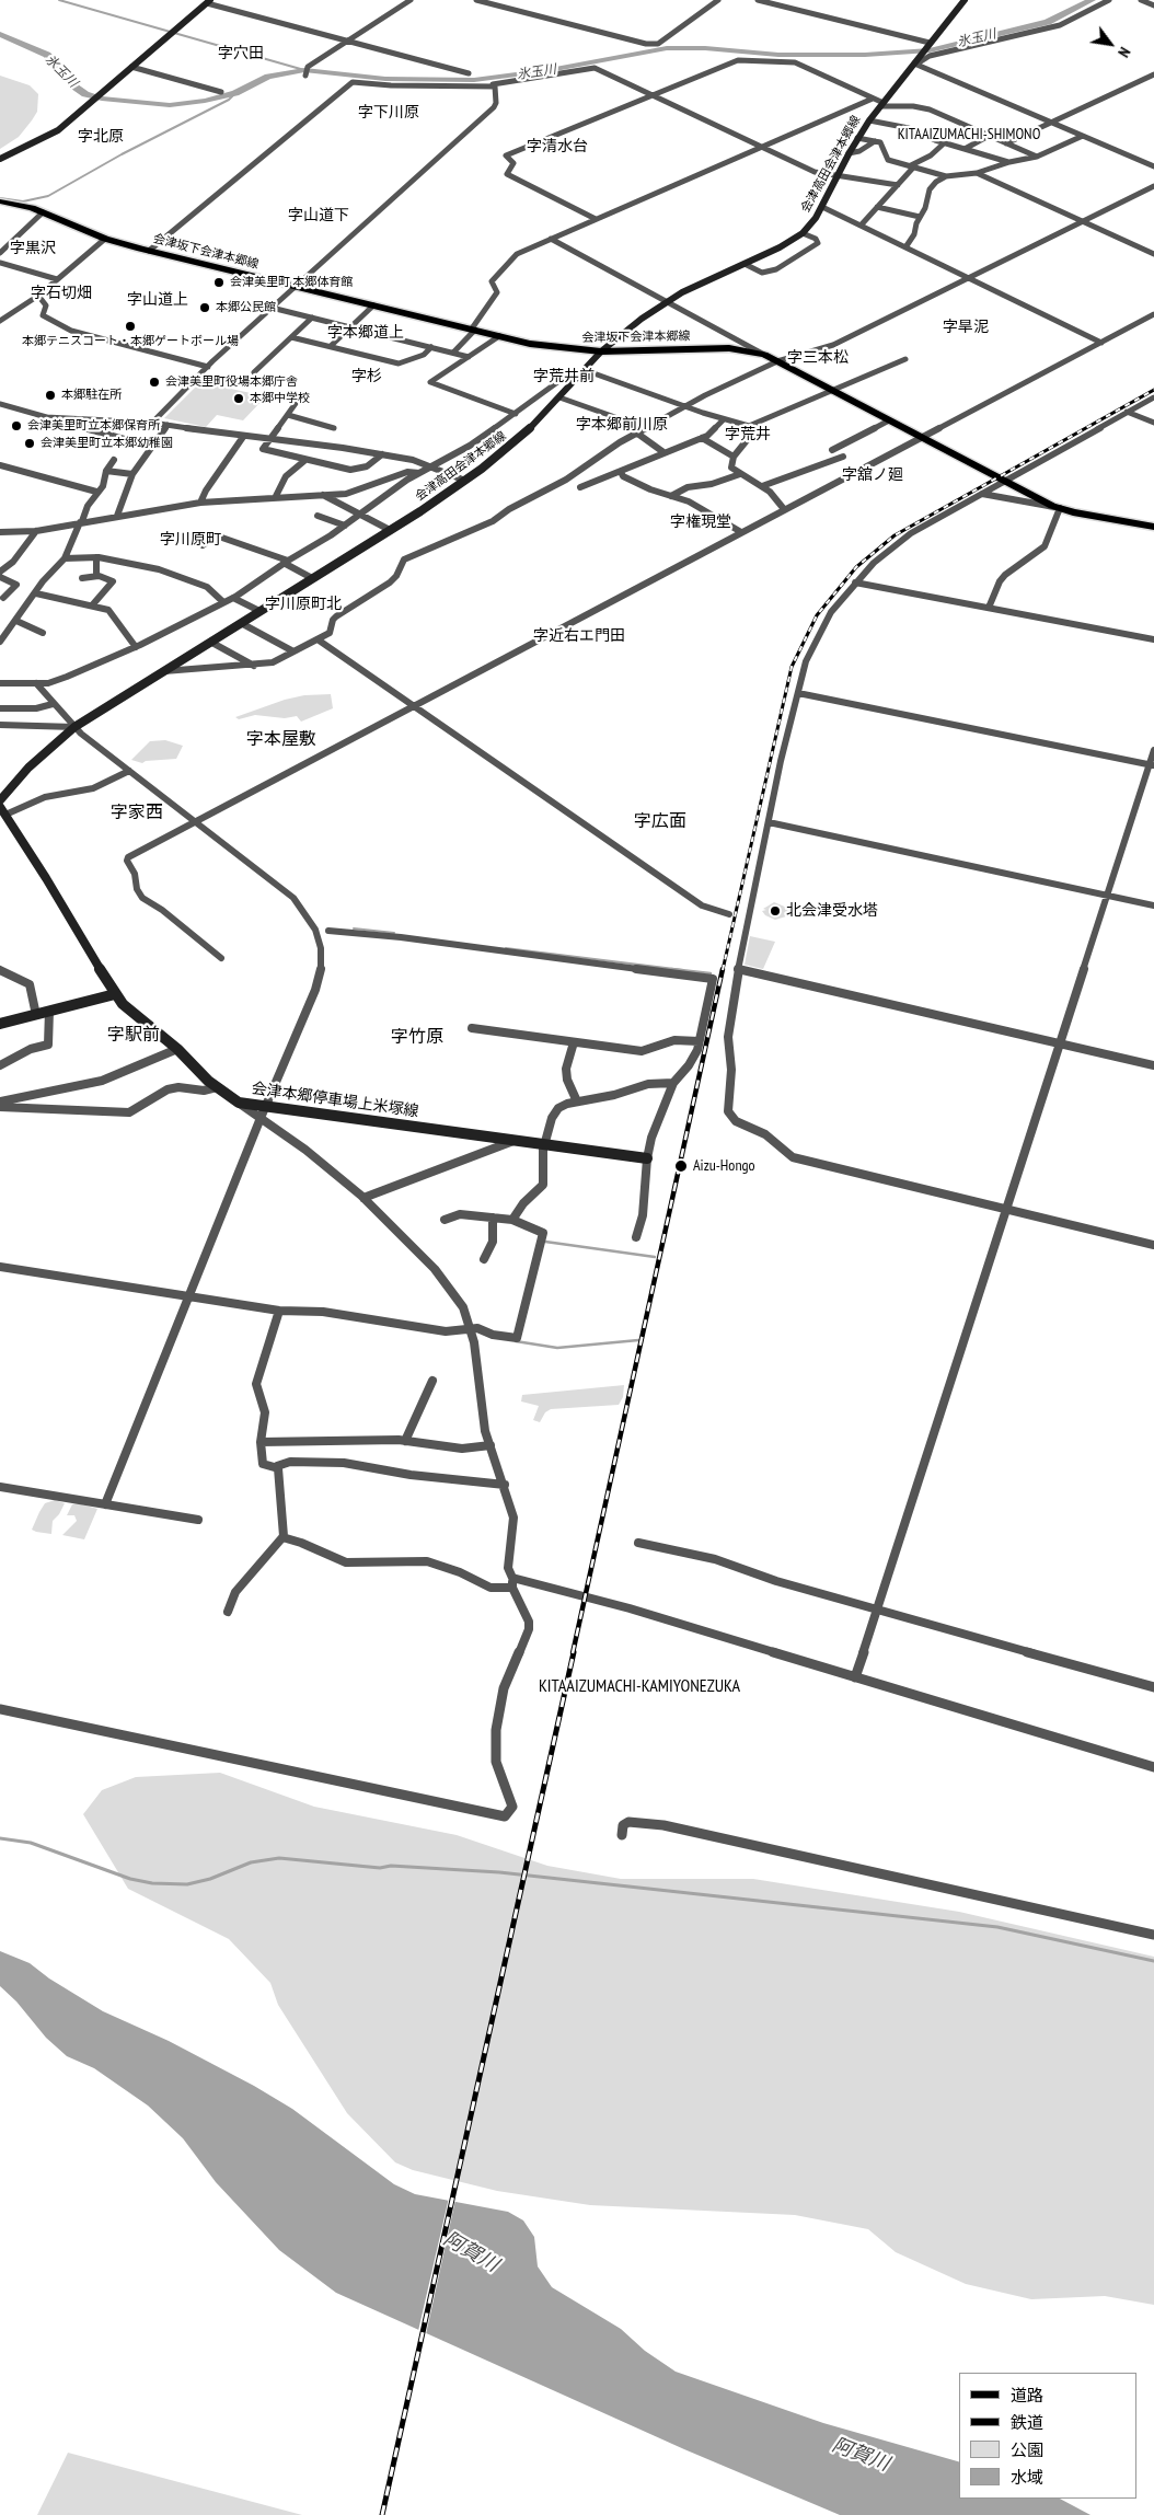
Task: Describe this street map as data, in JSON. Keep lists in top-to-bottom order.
{
  "streets": {
    "main road": ["会津高田会津本郷線", "会津坂下会津本郷線", "会津本郷停車場上米塚線"]
  },
  "crossings": [
    ["会津高田会津本郷線", "会津坂下会津本郷線"]
  ],
  "districts": [
    "字穴田",
    "字下川原",
    "KITAAIZUMACHI-SHIMONO",
    "字北原",
    "字清水台",
    "字山道下",
    "字黒沢",
    "字石切畑",
    "字山道上",
    "字旱泥",
    "字本郷道上",
    "字三本松",
    "字杉",
    "字荒井前",
    "字本郷前川原",
    "字荒井",
    "字舘ノ廻",
    "字権現堂",
    "字川原町",
    "字川原町北",
    "字近右エ門田",
    "字本屋敷",
    "字家西",
    "字広面",
    "字駅前",
    "字竹原",
    "KITAAIZUMACHI-KAMIYONEZUKA"
  ],
  "water": ["氷玉川", "阿賀川"],
  "places": [
    "会津美里町 本郷体育館",
    "本郷公民館",
    "本郷テニスコート・本郷ゲートボール場",
    "会津美里町役場本郷庁舎",
    "本郷駐在所",
    "本郷中学校",
    "会津美里町立本郷保育所",
    "会津美里町立本郷幼稚園",
    "北会津受水塔",
    "Aizu-Hongo"
  ],
  "legend": [
    "道路",
    "鉄道",
    "公園",
    "水域"
  ],
  "north": "bottom right"
}
